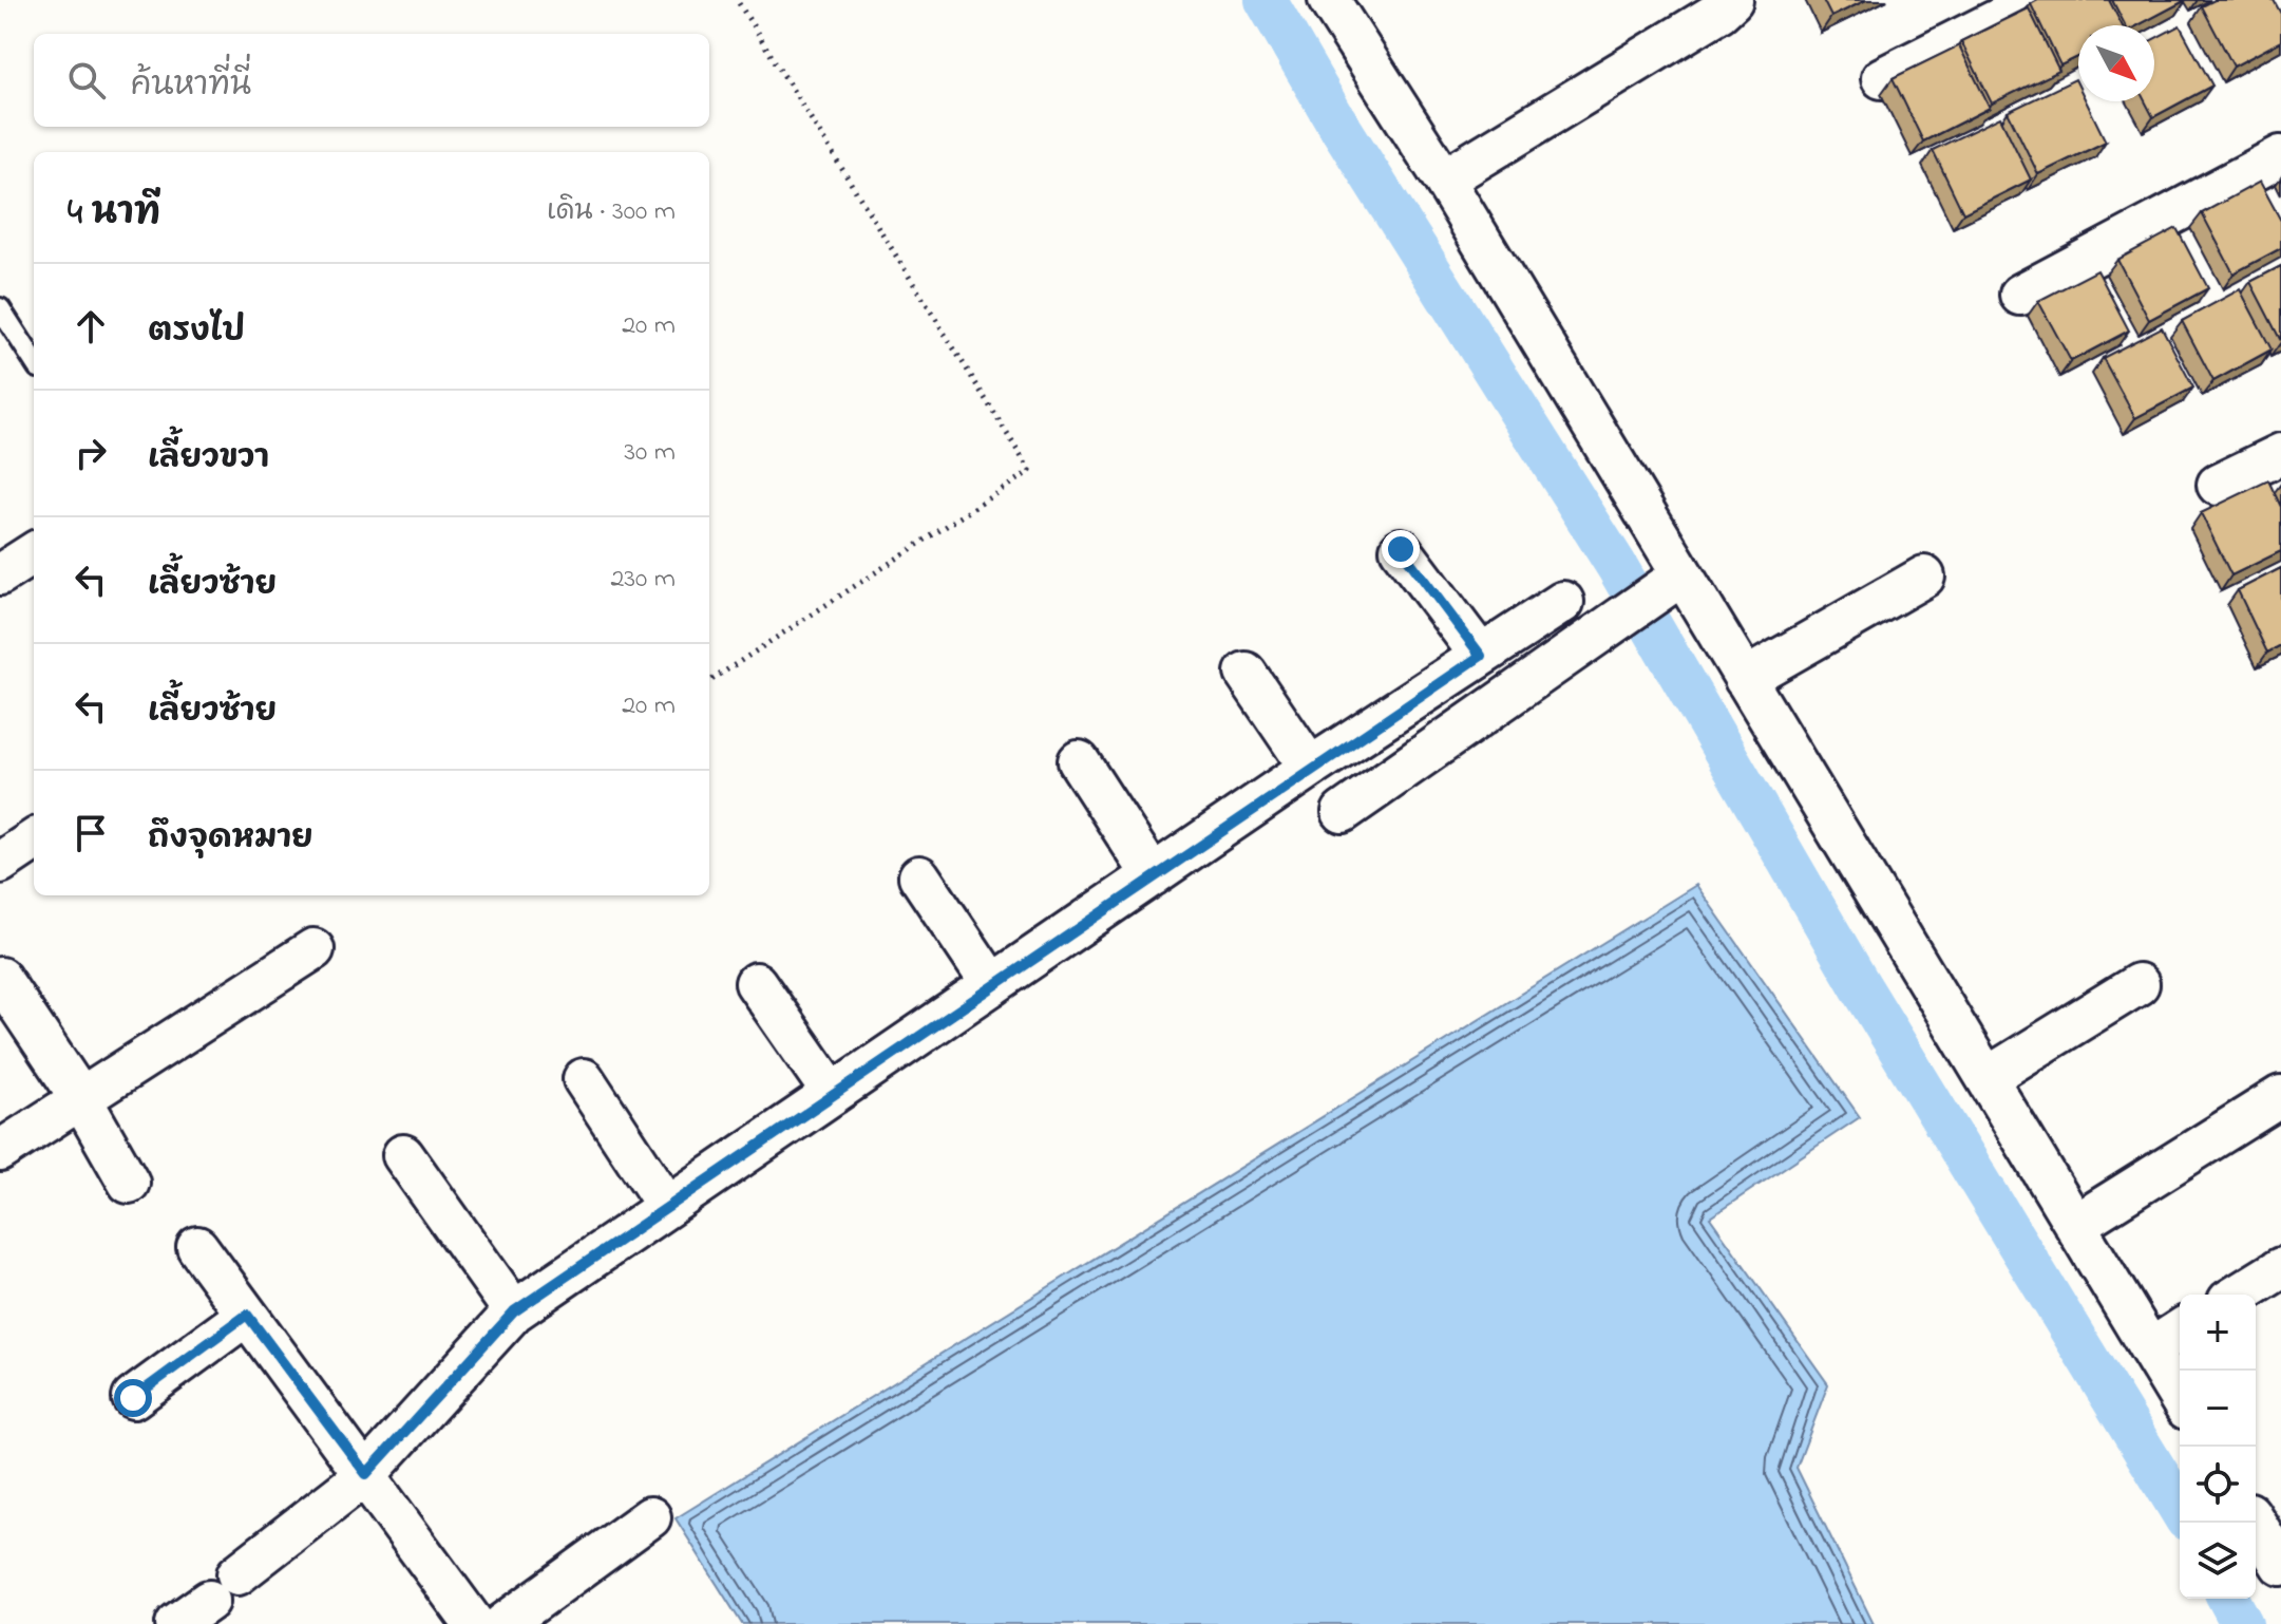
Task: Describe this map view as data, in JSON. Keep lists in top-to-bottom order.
{
  "north": "bottom right",
  "page": {
    "search": "ค้นหาที่นี่",
    "heading": ["4 นาที", "เดิน · 300 m"],
    "list": [
      ["ตรงไป", "20 m"],
      ["เลี้ยวขวา", "30 m"],
      ["เลี้ยวซ้าย", "230 m"],
      ["เลี้ยวซ้าย", "20 m"],
      "ถึงจุดหมาย"
    ],
    "map_buttons": ["+", "−"]
  }
}
